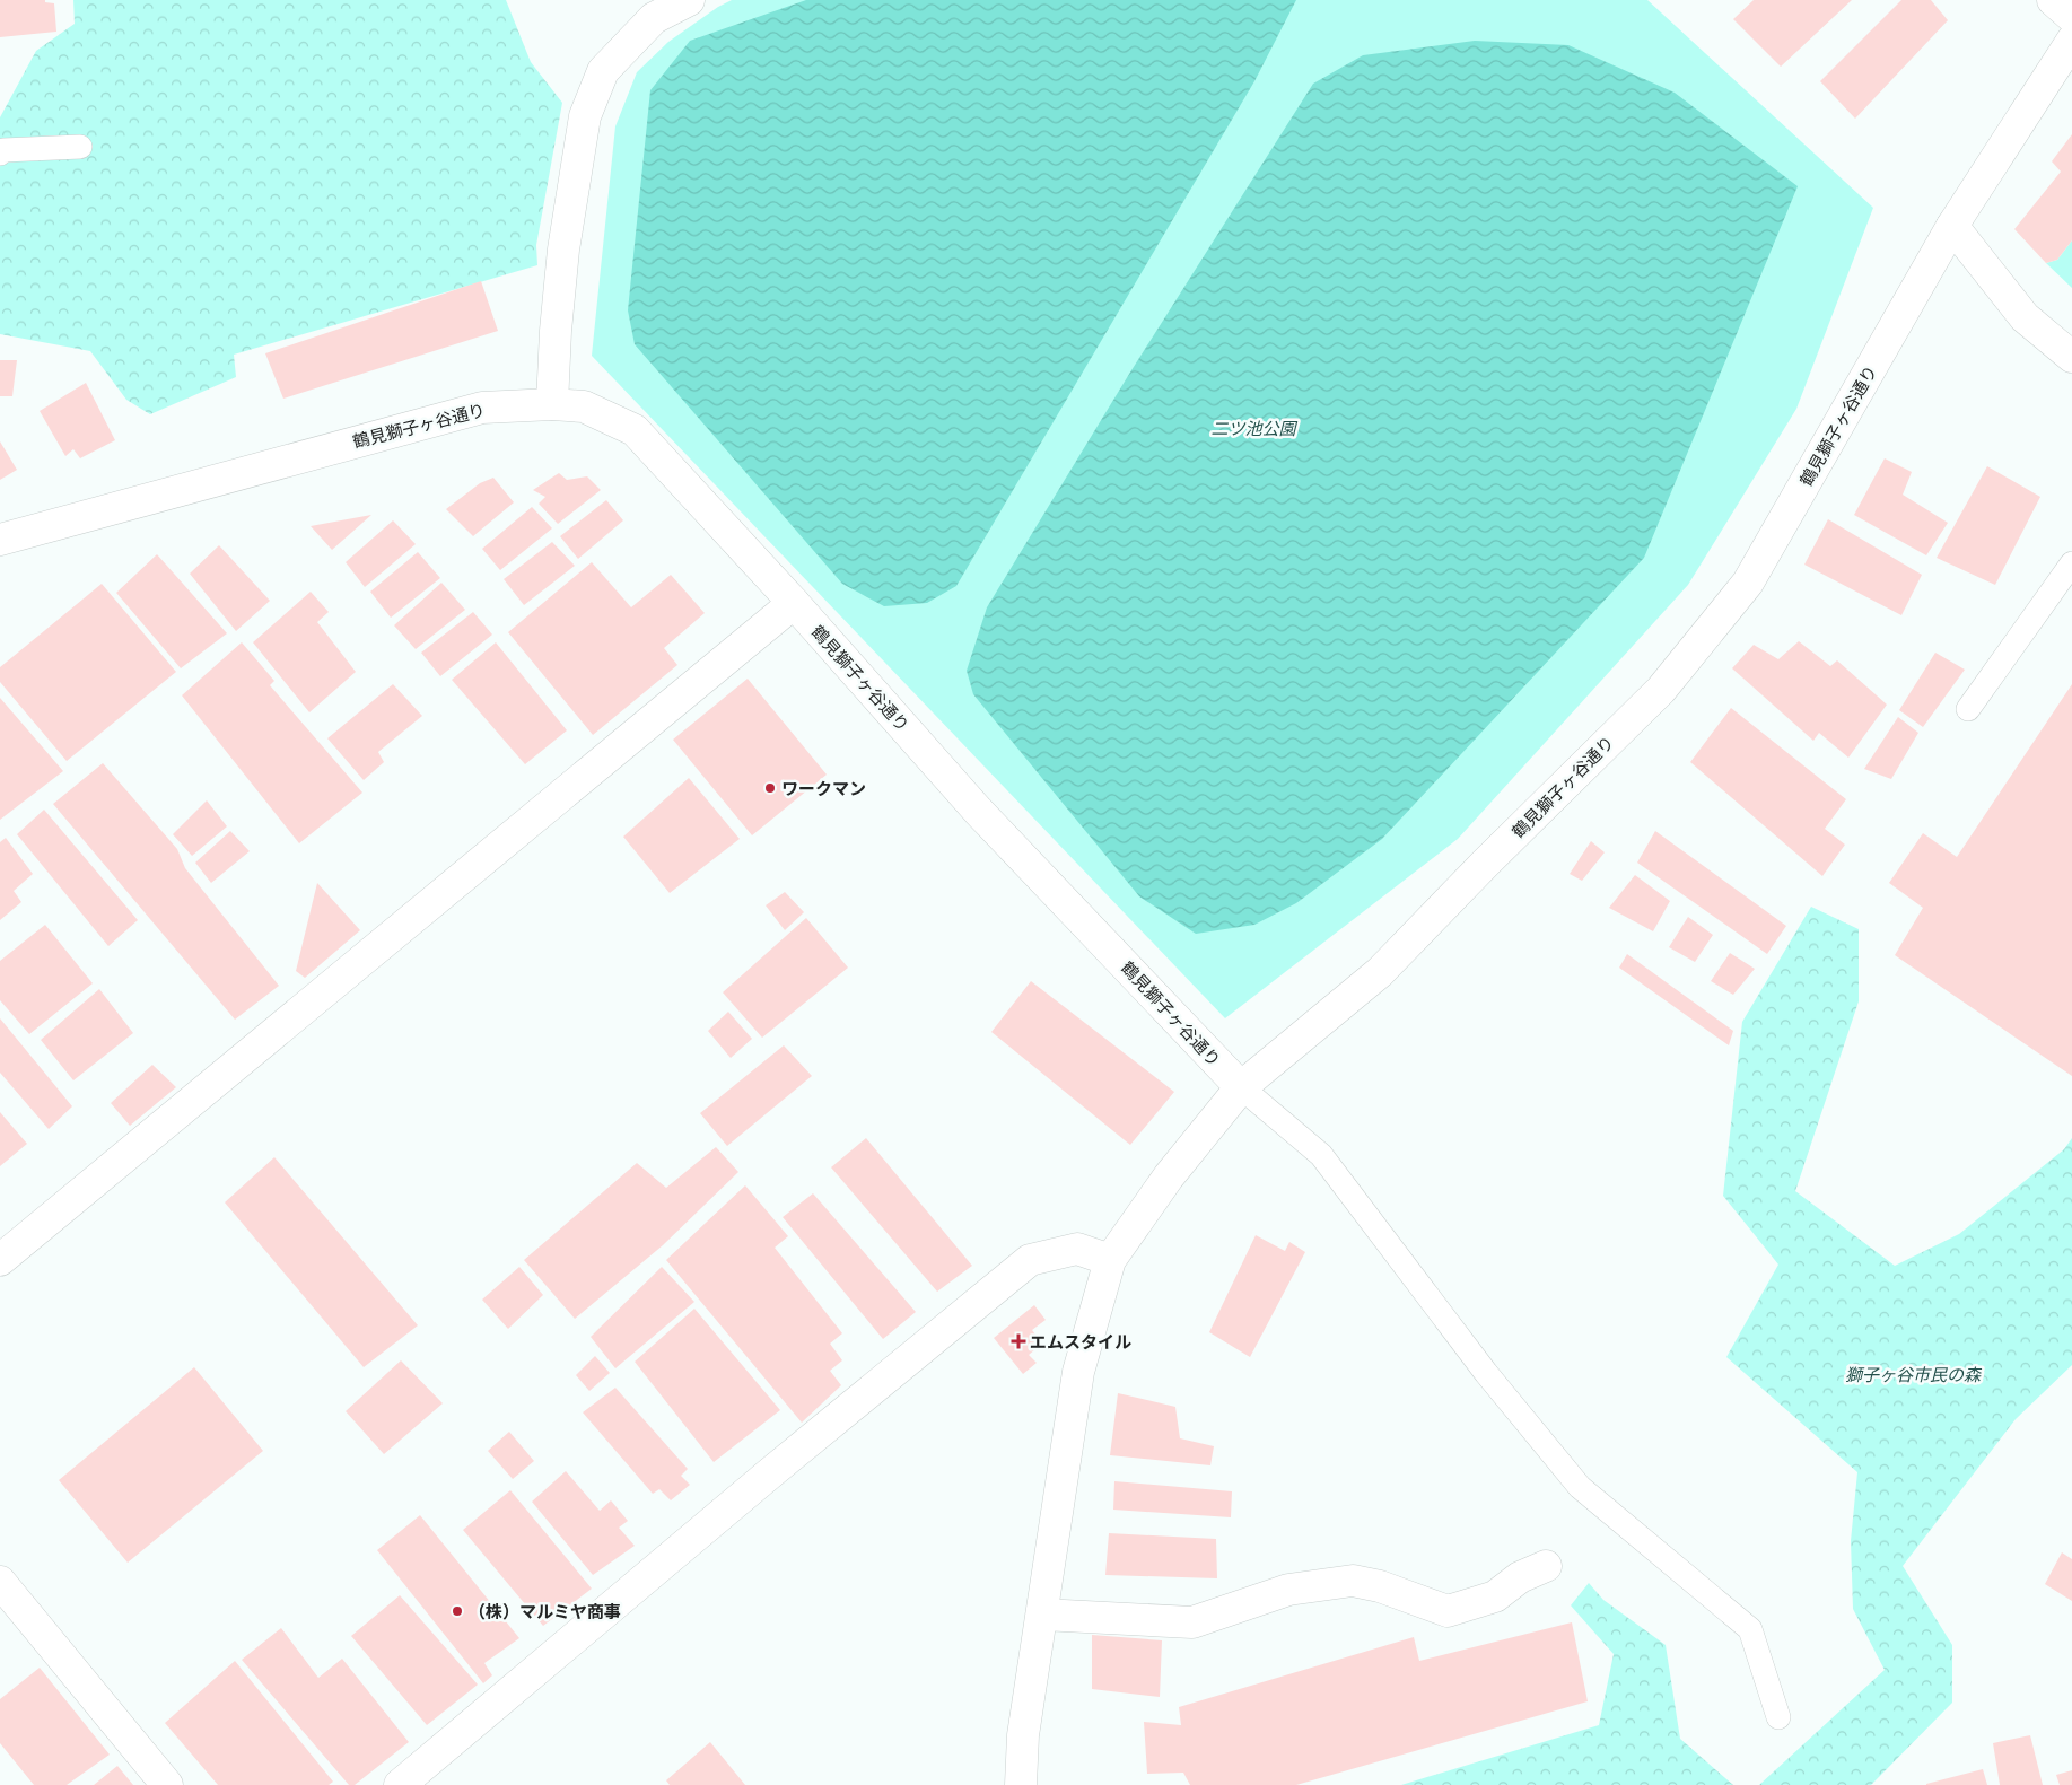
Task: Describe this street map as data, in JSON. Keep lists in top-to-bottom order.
{
  "streets": {
    "street": ["鶴見獅子ヶ谷通り"]
  },
  "parks": ["二ツ池公園", "獅子ヶ谷市民の森"],
  "places": {
    "other": ["ワークマン", "（株）マルミヤ商事"],
    "health": ["エムスタイル"]
  }
}
